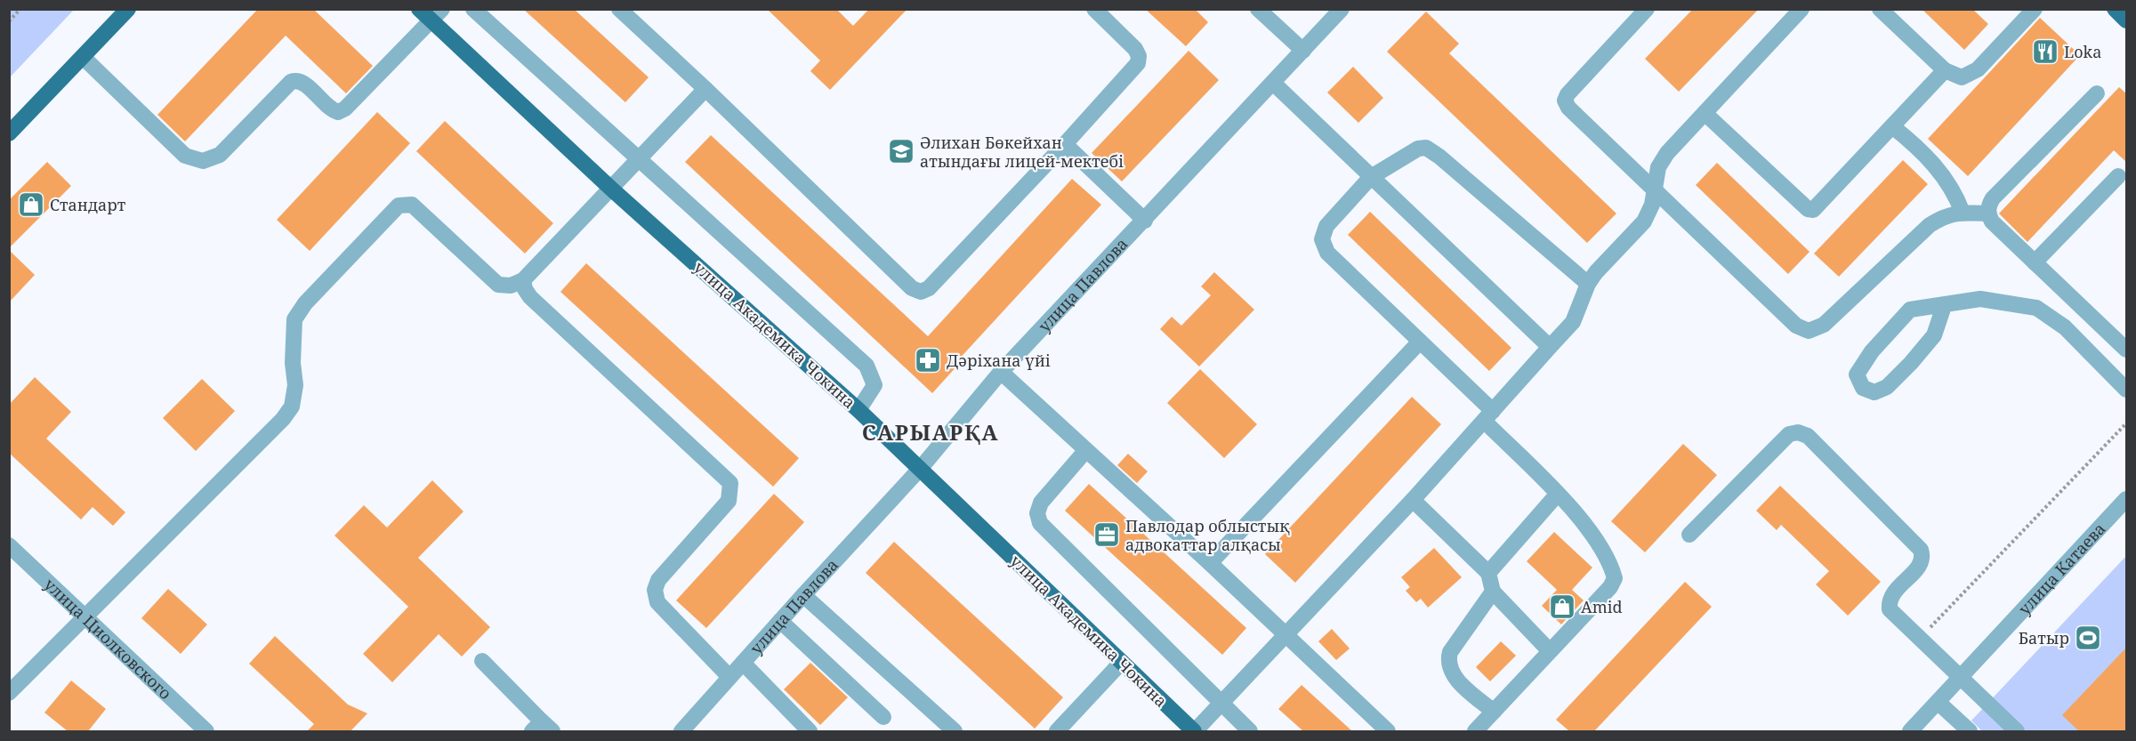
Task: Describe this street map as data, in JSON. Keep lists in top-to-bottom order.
{
  "streets": {
    "main road": ["улица Академика Чокина"],
    "street": ["улица Павлова", "улица Катаева", "улица Циолковского"]
  },
  "crossings": [
    ["улица Павлова", "улица Академика Чокина"]
  ],
  "districts": ["САРЫАРҚА"],
  "places": {
    "restaurant": ["Loka"],
    "school or university": ["Әлихан Бөкейхан атындағы лицей-мектебі"],
    "shop": ["Стандарт", "Amid"],
    "pharmacy": ["Дәріхана үйі"],
    "office": ["Павлодар облыстық адвокаттар алқасы"],
    "sports": ["Батыр"]
  }
}
